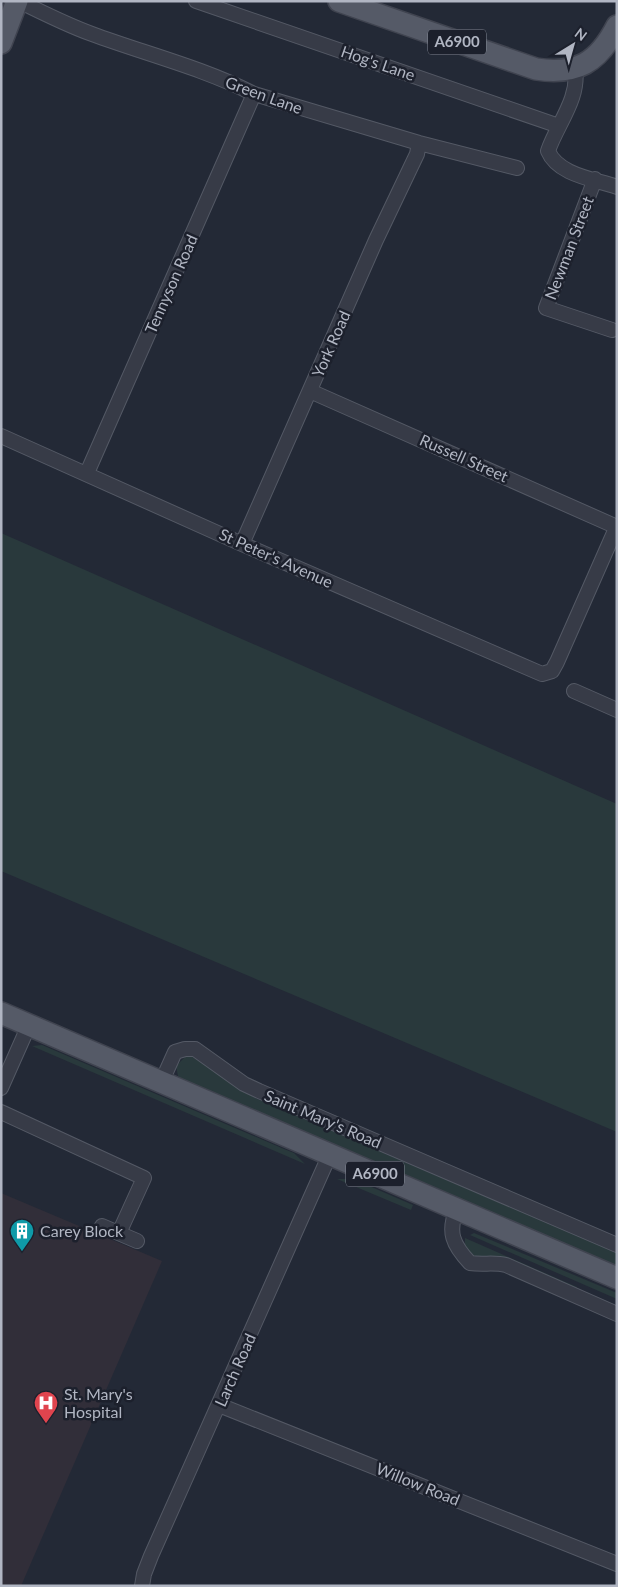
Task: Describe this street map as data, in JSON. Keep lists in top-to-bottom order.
{
  "streets": {
    "main road": ["A6900", "Saint Mary's Road"],
    "street": [
      "Hog's Lane",
      "Green Lane",
      "Newman Street",
      "Tennyson Road",
      "York Road",
      "Russell Street",
      "St Peter's Avenue",
      "Larch Road",
      "Willow Road"
    ]
  },
  "crossings": [
    ["Green Lane", "Tennyson Road"],
    ["Green Lane", "York Road"],
    ["Tennyson Road", "St Peter's Avenue"],
    ["York Road", "Russell Street"],
    ["York Road", "St Peter's Avenue"],
    ["Russell Street", "St Peter's Avenue"],
    ["Saint Mary's Road", "Larch Road"],
    ["Larch Road", "Willow Road"]
  ],
  "places": {
    "building": ["Carey Block"],
    "hospital": ["St. Mary's Hospital"]
  },
  "north": "top right"
}
